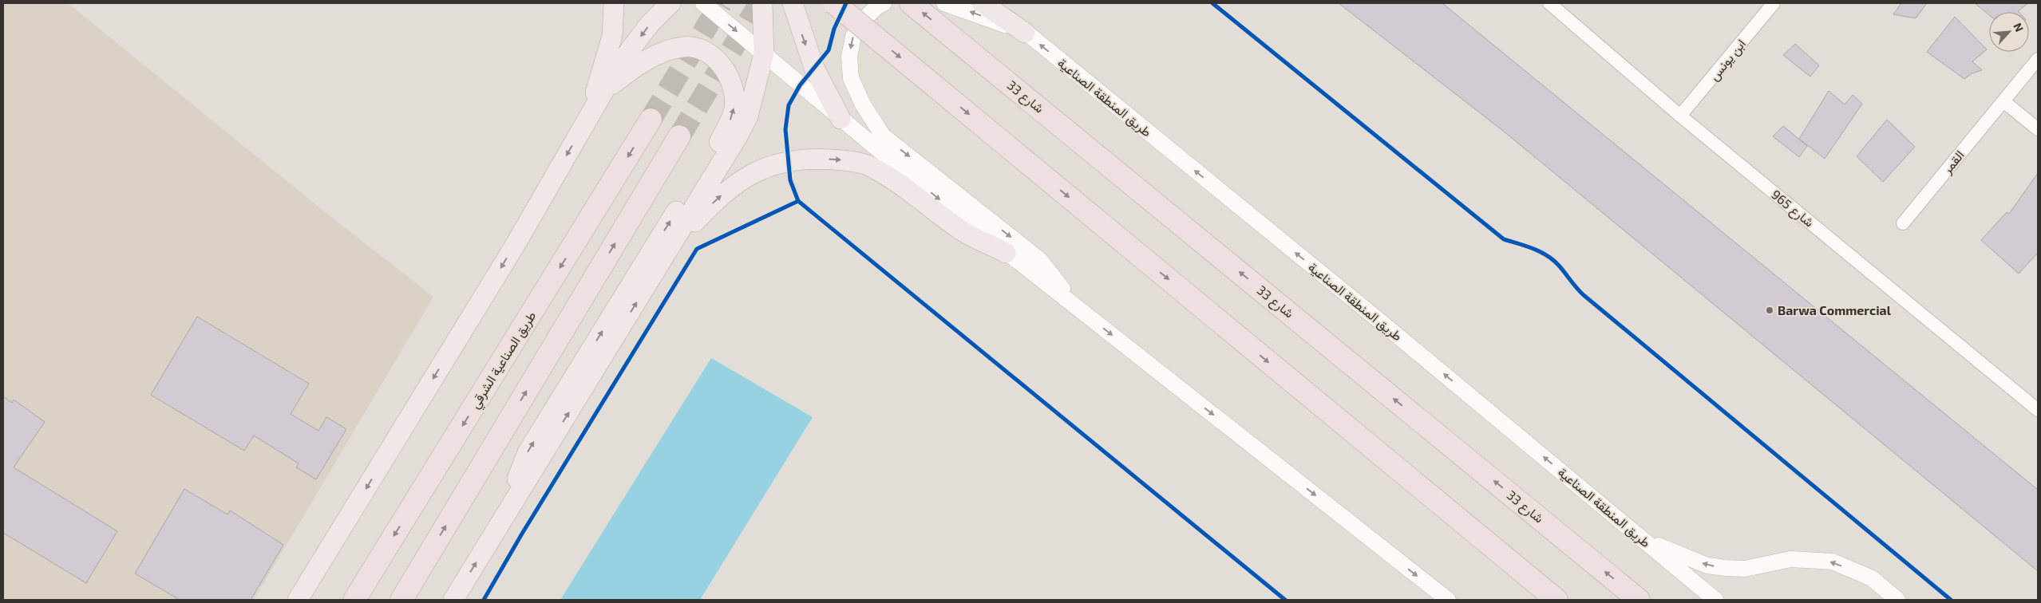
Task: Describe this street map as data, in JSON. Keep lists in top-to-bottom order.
{
  "streets": {
    "highway": ["شارع 33", "طريق الصناعية الشرقي"],
    "street": [
      "ابن يونس",
      "طريق المنطقة الصناعية",
      "القمر",
      "شارع 965"
    ]
  },
  "crossings": [
    ["ابن يونس", "شارع 965"]
  ],
  "one_way": ["طريق المنطقة الصناعية"],
  "places": ["Barwa Commercial"],
  "north": "top right"
}
